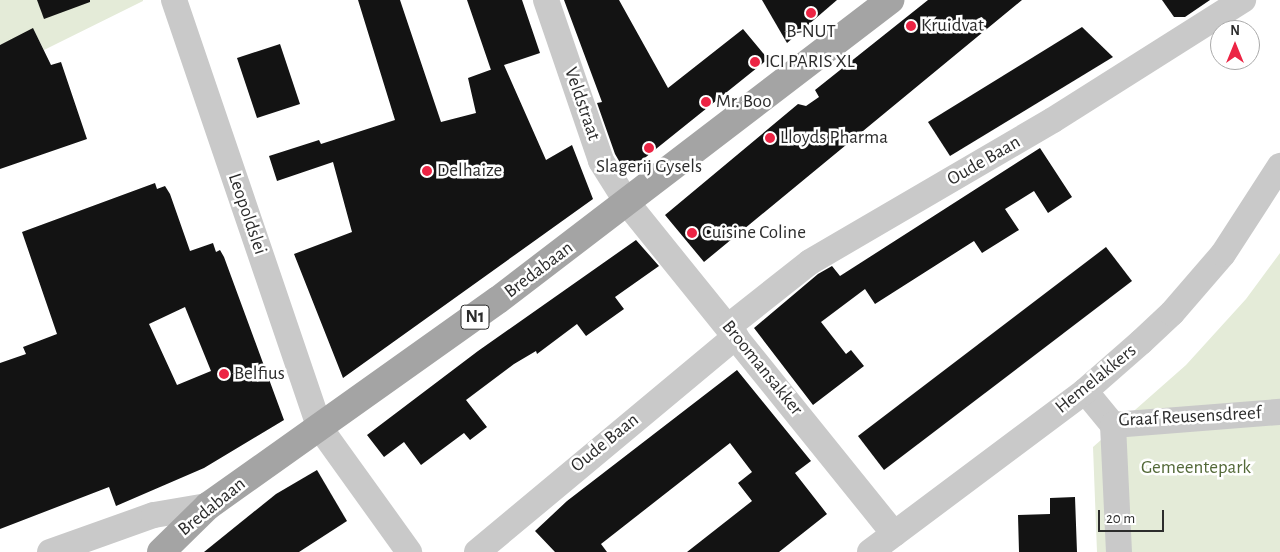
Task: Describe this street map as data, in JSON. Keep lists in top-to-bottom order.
{
  "streets": {
    "main road": ["Bredabaan", "N1"],
    "street": [
      "Veldstraat",
      "Oude Baan",
      "Leopoldslei",
      "Broomansakker",
      "Hemelakkers",
      "Graaf Reusensdreef"
    ]
  },
  "crossings": [
    ["Veldstraat", "Bredabaan"],
    ["Veldstraat", "Broomansakker"],
    ["Oude Baan", "Broomansakker"],
    ["Leopoldslei", "Bredabaan"],
    ["Bredabaan", "Broomansakker"],
    ["Broomansakker", "Hemelakkers"],
    ["Hemelakkers", "Graaf Reusensdreef"]
  ],
  "parks": ["Gemeentepark"],
  "places": [
    "B-NUT",
    "Kruidvat",
    "ICI PARIS XL",
    "Mr. Boo",
    "Lloyds Pharma",
    "Slagerij Gysels",
    "Delhaize",
    "Cuisine Coline",
    "Belfius"
  ],
  "scale_bar": "20 m",
  "north": "top"
}
